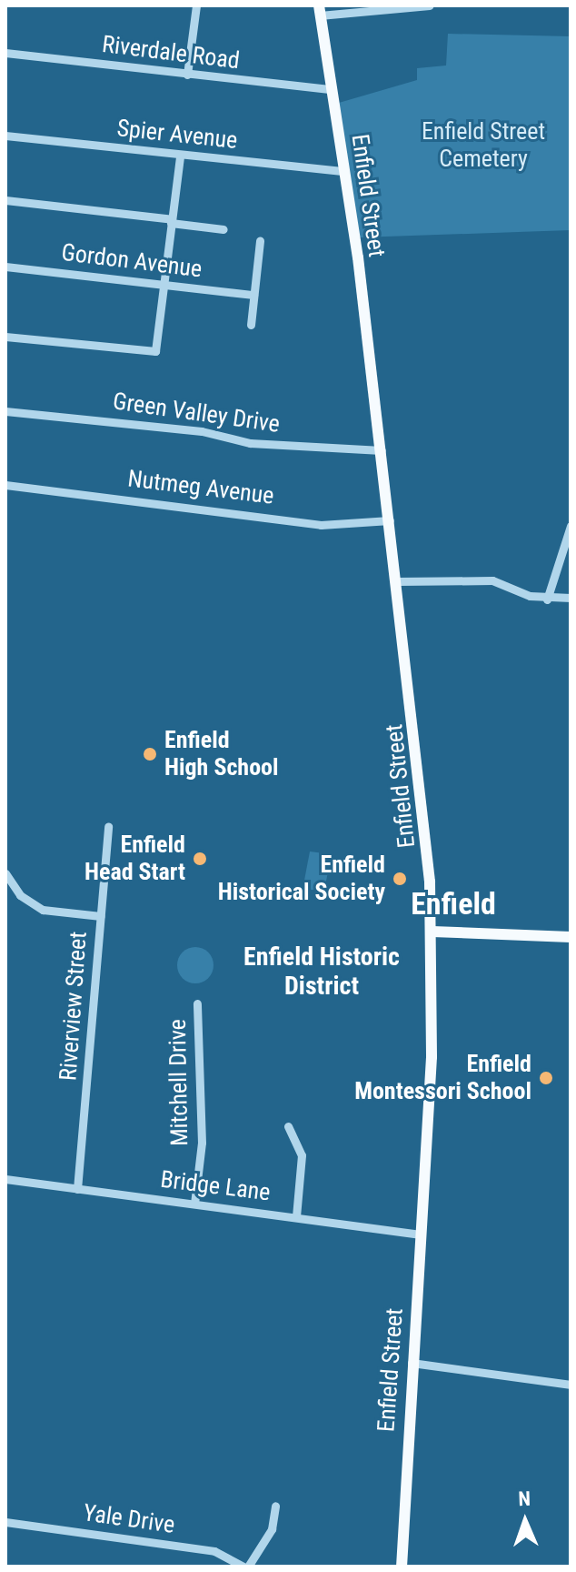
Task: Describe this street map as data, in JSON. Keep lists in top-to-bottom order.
{
  "streets": {
    "main road": ["Enfield Street"],
    "street": [
      "Riverdale Road",
      "Spier Avenue",
      "Gordon Avenue",
      "Green Valley Drive",
      "Nutmeg Avenue",
      "Riverview Street",
      "Mitchell Drive",
      "Bridge Lane",
      "Yale Drive"
    ]
  },
  "crossings": [
    ["Riverdale Road", "Enfield Street"],
    ["Spier Avenue", "Enfield Street"],
    ["Enfield Street", "Green Valley Drive"],
    ["Enfield Street", "Nutmeg Avenue"],
    ["Enfield Street", "Bridge Lane"],
    ["Riverview Street", "Bridge Lane"],
    ["Mitchell Drive", "Bridge Lane"]
  ],
  "districts": ["Enfield", "Enfield Historic District"],
  "parks": ["Enfield Street Cemetery"],
  "places": [
    "Enfield High School",
    "Enfield Head Start",
    "Enfield Historical Society",
    "Enfield Montessori School"
  ],
  "north": "top"
}
